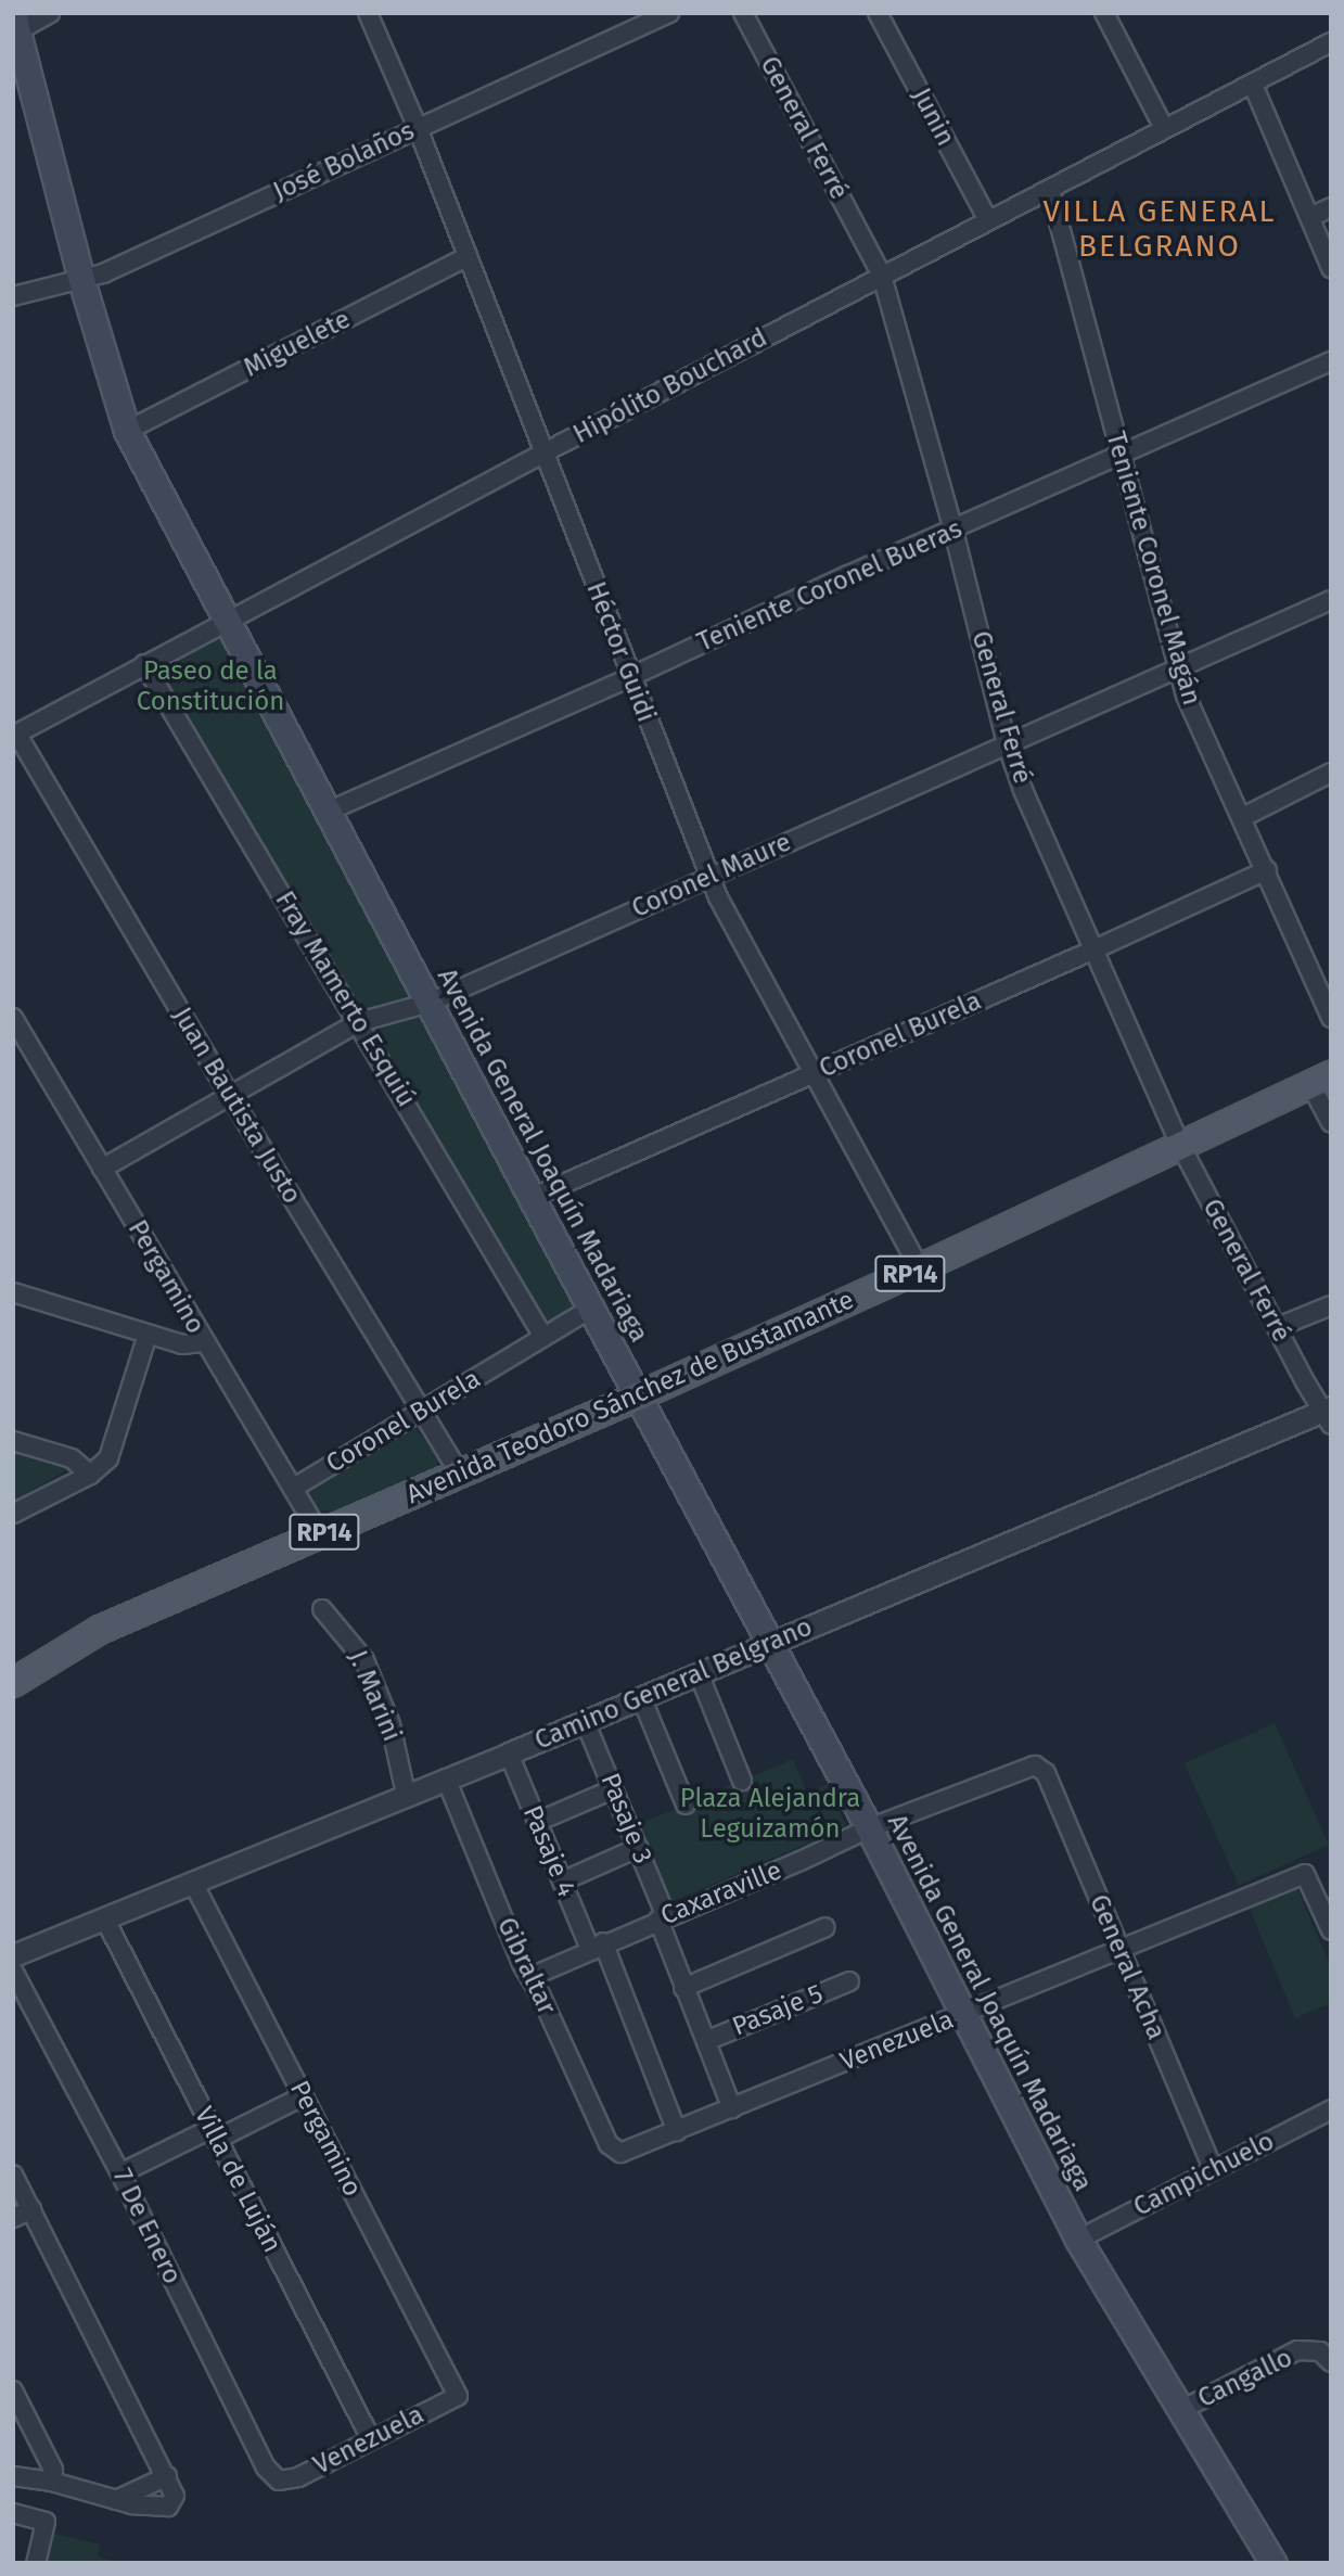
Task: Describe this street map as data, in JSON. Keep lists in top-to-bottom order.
{
  "streets": {
    "main road": ["Avenida General Joaquín Madariaga", "RP14", "Avenida Teodoro Sánchez de Bustamante"],
    "street": [
      "Junin",
      "General Ferré",
      "José Bolaños",
      "Miguelete",
      "Hipólito Bouchard",
      "Teniente Coronel Magán",
      "Teniente Coronel Bueras",
      "Héctor Guidi",
      "Coronel Maure",
      "Fray Mamerto Esquiú",
      "Coronel Burela",
      "Juan Bautista Justo",
      "Pergamino",
      "Camino General Belgrano",
      "J. Marini",
      "Pasaje 3",
      "Pasaje 4",
      "Caxaraville",
      "Gibraltar",
      "General Acha",
      "Pasaje 5",
      "Venezuela",
      "Campichuelo",
      "Villa de Luján",
      "7 De Enero",
      "Cangallo"
    ]
  },
  "crossings": [
    ["Junin", "Hipólito Bouchard"],
    ["General Ferré", "Hipólito Bouchard"],
    ["General Ferré", "Teniente Coronel Bueras"],
    ["General Ferré", "Coronel Maure"],
    ["General Ferré", "Coronel Burela"],
    ["General Ferré", "Avenida Teodoro Sánchez de Bustamante"],
    ["General Ferré", "Camino General Belgrano"],
    ["José Bolaños", "Héctor Guidi"],
    ["José Bolaños", "Avenida General Joaquín Madariaga"],
    ["Miguelete", "Héctor Guidi"],
    ["Miguelete", "Avenida General Joaquín Madariaga"],
    ["Hipólito Bouchard", "Teniente Coronel Magán"],
    ["Hipólito Bouchard", "Héctor Guidi"],
    ["Hipólito Bouchard", "Fray Mamerto Esquiú"],
    ["Hipólito Bouchard", "Juan Bautista Justo"],
    ["Hipólito Bouchard", "Avenida General Joaquín Madariaga"],
    ["Teniente Coronel Magán", "Teniente Coronel Bueras"],
    ["Teniente Coronel Magán", "Coronel Maure"],
    ["Teniente Coronel Magán", "Coronel Burela"],
    ["Teniente Coronel Bueras", "Héctor Guidi"],
    ["Teniente Coronel Bueras", "Avenida General Joaquín Madariaga"],
    ["Héctor Guidi", "Coronel Maure"],
    ["Héctor Guidi", "Coronel Burela"],
    ["Héctor Guidi", "Avenida Teodoro Sánchez de Bustamante"],
    ["Coronel Maure", "Fray Mamerto Esquiú"],
    ["Coronel Maure", "Juan Bautista Justo"],
    ["Coronel Maure", "Avenida General Joaquín Madariaga"],
    ["Coronel Maure", "Pergamino"],
    ["Fray Mamerto Esquiú", "Coronel Burela"],
    ["Coronel Burela", "Juan Bautista Justo"],
    ["Coronel Burela", "Avenida General Joaquín Madariaga"],
    ["Coronel Burela", "Pergamino"],
    ["Juan Bautista Justo", "Avenida Teodoro Sánchez de Bustamante"],
    ["Avenida General Joaquín Madariaga", "Avenida Teodoro Sánchez de Bustamante"],
    ["Avenida General Joaquín Madariaga", "Camino General Belgrano"],
    ["Avenida General Joaquín Madariaga", "Caxaraville"],
    ["Avenida General Joaquín Madariaga", "Venezuela"],
    ["Avenida General Joaquín Madariaga", "Campichuelo"],
    ["Avenida General Joaquín Madariaga", "Cangallo"],
    ["Pergamino", "Avenida Teodoro Sánchez de Bustamante"],
    ["Pergamino", "Camino General Belgrano"],
    ["Pergamino", "Venezuela"],
    ["Camino General Belgrano", "J. Marini"],
    ["Camino General Belgrano", "Pasaje 3"],
    ["Camino General Belgrano", "Pasaje 4"],
    ["Camino General Belgrano", "Gibraltar"],
    ["Camino General Belgrano", "Villa de Luján"],
    ["Pasaje 3", "Caxaraville"],
    ["Pasaje 3", "Pasaje 5"],
    ["Pasaje 3", "Venezuela"],
    ["Pasaje 4", "Caxaraville"],
    ["Pasaje 4", "Venezuela"],
    ["Caxaraville", "Gibraltar"],
    ["Caxaraville", "General Acha"],
    ["Gibraltar", "Venezuela"],
    ["General Acha", "Venezuela"],
    ["General Acha", "Campichuelo"],
    ["Venezuela", "Villa de Luján"],
    ["Venezuela", "7 De Enero"]
  ],
  "districts": ["VILLA GENERAL BELGRANO"],
  "parks": ["Paseo de la Constitución", "Plaza Alejandra Leguizamón"]
}
